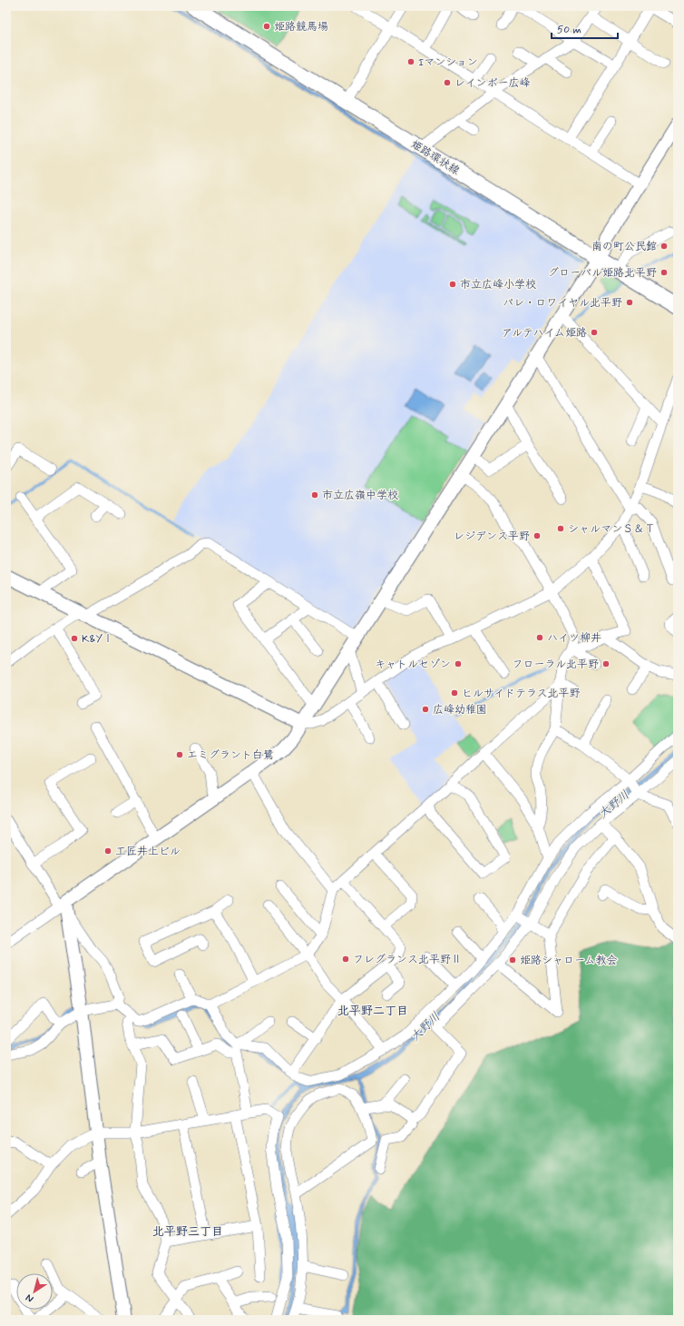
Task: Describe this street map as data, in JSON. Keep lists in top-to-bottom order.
{
  "streets": {
    "main road": ["姫路環状線"]
  },
  "districts": ["北平野二丁目", "北平野三丁目"],
  "water": ["大野川"],
  "places": [
    "姫路競馬場",
    "Iマンション",
    "レインボー広峰",
    "南の町公民館",
    "グローバル姫路北平野",
    "市立広峰小学校",
    "パレ・ロワイヤル北平野",
    "アルテハイム姫路",
    "市立広嶺中学校",
    "シャルマンＳ＆Ｔ",
    "レジデンス平野",
    "ハイツ柳井",
    "K&YⅠ",
    "キャトルセゾン",
    "フローラル北平野",
    "ヒルサイドテラス北平野",
    "広峰幼稚園",
    "エミグラント白鷺",
    "工匠井上ビル",
    "フレグランス北平野Ⅱ",
    "姫路シャローム教会"
  ],
  "scale_bar": "50 m",
  "north": "bottom left"
}
